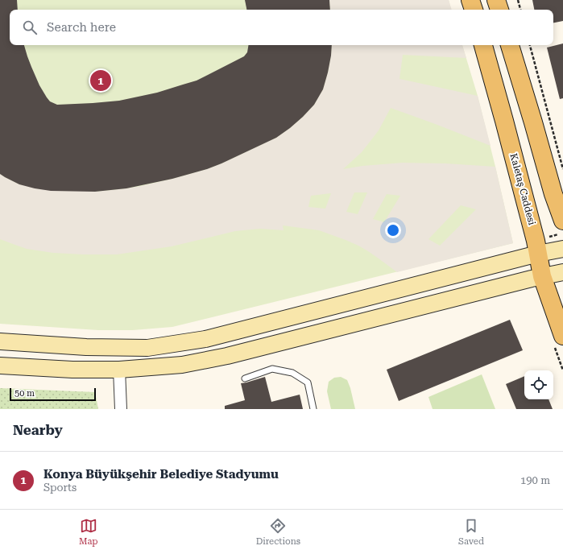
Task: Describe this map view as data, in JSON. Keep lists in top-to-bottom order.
{
  "streets": {
    "main road": ["Kaletaş Caddesi"]
  },
  "scale_bar": "50 m",
  "page": {
    "search": "Search here",
    "pins": "1",
    "scale": "50 m",
    "heading": "Nearby",
    "list": [
      {
        "mark": "1",
        "name": "Konya Büyükşehir Belediye Stadyumu",
        "note": "Sports",
        "value": "190 m"
      }
    ],
    "nav": ["Map", "Directions", "Saved"]
  }
}
